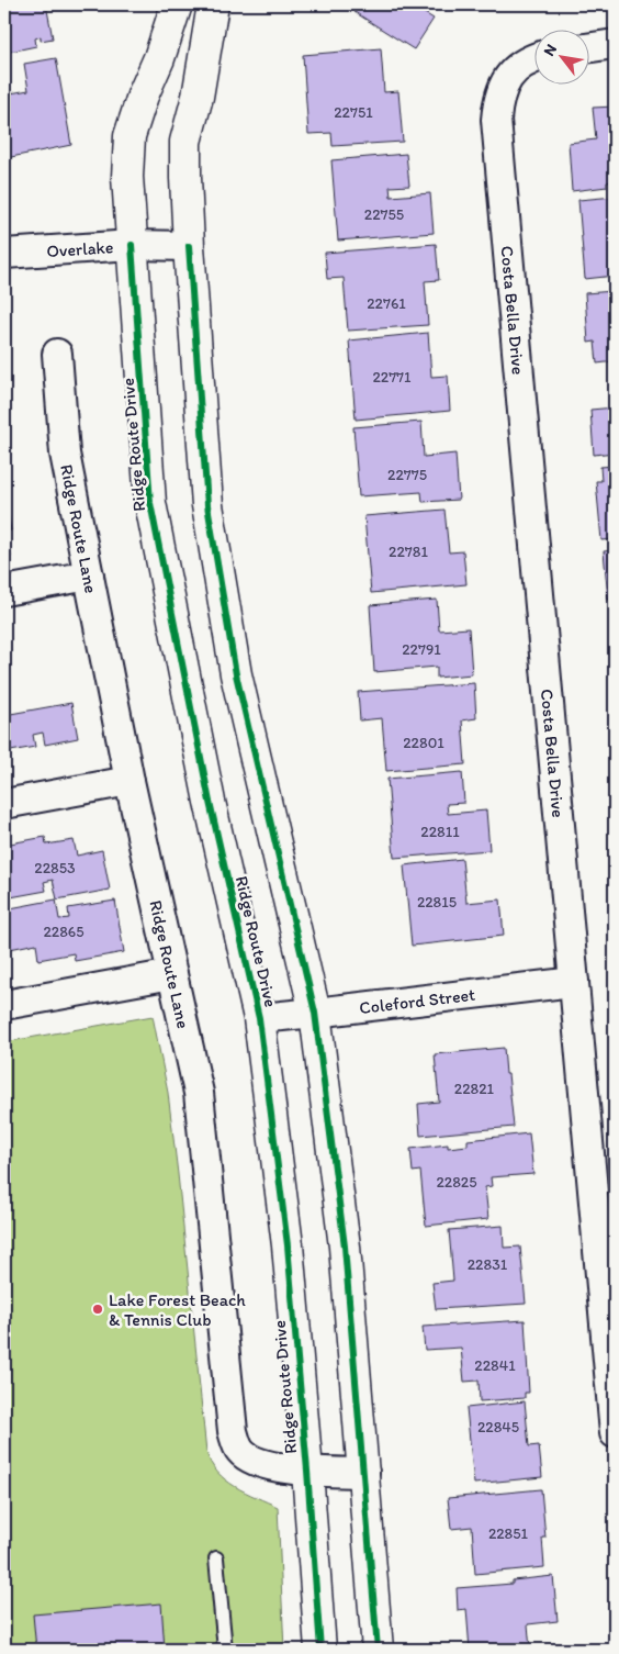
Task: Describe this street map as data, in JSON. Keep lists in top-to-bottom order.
{
  "streets": {
    "main road": ["Ridge Route Drive"],
    "street": [
      "Overlake",
      "Costa Bella Drive",
      "Ridge Route Lane",
      "Coleford Street"
    ]
  },
  "crossings": [
    ["Overlake", "Ridge Route Drive"],
    ["Costa Bella Drive", "Coleford Street"],
    ["Ridge Route Drive", "Ridge Route Lane"],
    ["Ridge Route Drive", "Coleford Street"]
  ],
  "places": ["Lake Forest Beach & Tennis Club"],
  "house_numbers": [
    "22751",
    "22755",
    "22761",
    "22771",
    "22775",
    "22781",
    "22791",
    "22801",
    "22811",
    "22853",
    "22815",
    "22865",
    "22821",
    "22825",
    "22831",
    "22841",
    "22845",
    "22851"
  ],
  "north": "top left"
}
